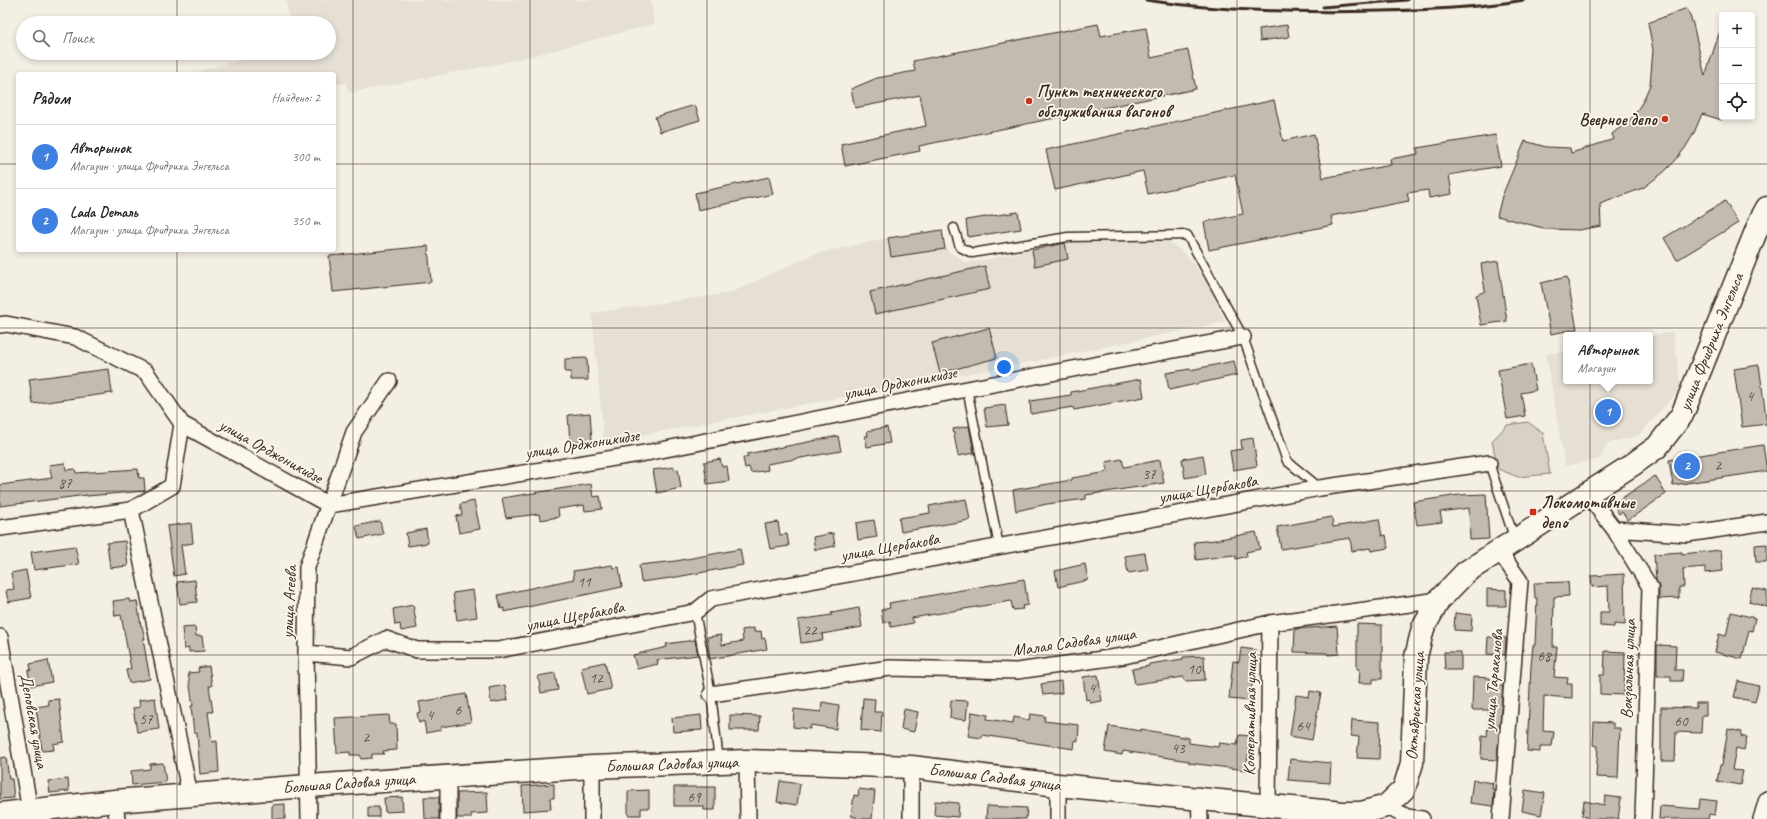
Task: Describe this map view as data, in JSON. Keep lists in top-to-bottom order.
{
  "streets": {
    "main road": ["улица Фридриха Энгельса", "Октябрьская улица", "Большая Садовая улица"],
    "street": [
      "улица Орджоникидзе",
      "улица Щербакова",
      "улица Агеева",
      "Малая Садовая улица",
      "Вокзальная улица",
      "улица Тараканова",
      "Кооперативная улица",
      "Деповская улица"
    ]
  },
  "crossings": [
    ["улица Фридриха Энгельса", "Малая Садовая улица"],
    ["улица Фридриха Энгельса", "Вокзальная улица"],
    ["улица Фридриха Энгельса", "улица Тараканова"],
    ["улица Фридриха Энгельса", "Октябрьская улица"],
    ["улица Орджоникидзе", "улица Агеева"],
    ["улица Щербакова", "улица Агеева"],
    ["улица Агеева", "Большая Садовая улица"],
    ["Малая Садовая улица", "Октябрьская улица"],
    ["Малая Садовая улица", "Кооперативная улица"],
    ["Октябрьская улица", "Большая Садовая улица"],
    ["Кооперативная улица", "Большая Садовая улица"],
    ["Деповская улица", "Большая Садовая улица"]
  ],
  "places": {
    "other": ["Пункт технического обслуживания вагонов", "Веерное депо"],
    "transit": ["Локомотивные депо"]
  },
  "house_numbers": [
    "4",
    "2",
    "37",
    "87",
    "11",
    "22",
    "68",
    "10",
    "12",
    "4",
    "6",
    "4",
    "57",
    "60",
    "64",
    "2",
    "43",
    "69"
  ],
  "page": {
    "map_buttons": ["+", "−"],
    "search": "Поиск",
    "heading": ["Рядом", "Найдено: 2"],
    "list": [
      {
        "mark": "1",
        "name": "Авторынок",
        "note": "Магазин · улица Фридриха Энгельса",
        "value": "300 m"
      },
      {
        "mark": "2",
        "name": "Lada Dеталь",
        "note": "Магазин · улица Фридриха Энгельса",
        "value": "350 m"
      }
    ],
    "popup": ["Авторынок", "Магазин"],
    "pins": ["1", "2"]
  }
}
